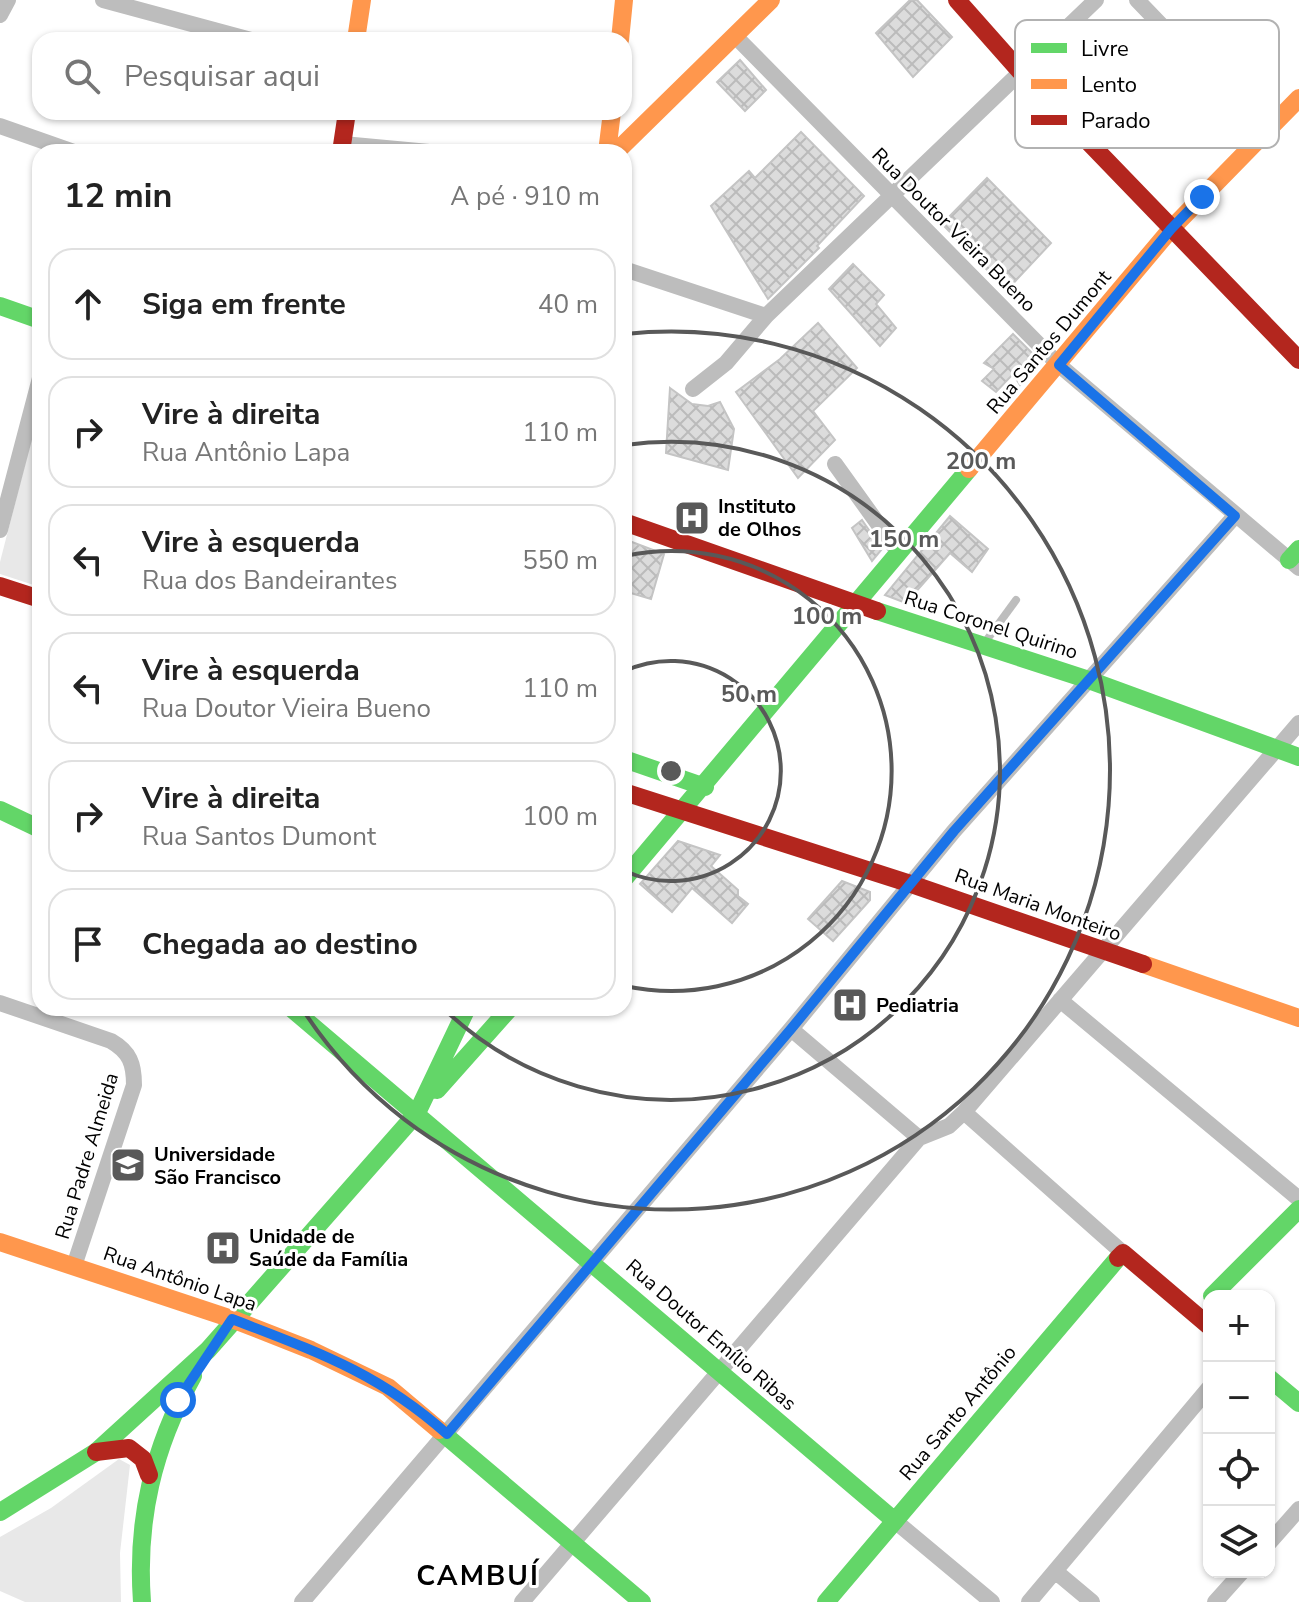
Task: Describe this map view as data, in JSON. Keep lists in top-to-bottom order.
{
  "streets": {
    "street": [
      "Rua Doutor Vieira Bueno",
      "Rua Santos Dumont",
      "Rua Coronel Quirino",
      "Rua Maria Monteiro",
      "Rua Padre Almeida",
      "Rua Antônio Lapa",
      "Rua Doutor Emílio Ribas",
      "Rua Santo Antônio"
    ]
  },
  "crossings": [
    ["Rua Doutor Vieira Bueno", "Rua Santos Dumont"],
    ["Rua Santos Dumont", "Rua Coronel Quirino"],
    ["Rua Santos Dumont", "Rua Maria Monteiro"],
    ["Rua Padre Almeida", "Rua Antônio Lapa"],
    ["Rua Doutor Emílio Ribas", "Rua Santo Antônio"]
  ],
  "districts": ["CAMBUÍ"],
  "places": {
    "hospital": ["Instituto de Olhos", "Pediatria", "Unidade de Saúde da Família"],
    "school or university": ["Universidade São Francisco"]
  },
  "legend": ["Livre", "Lento", "Parado"],
  "page": {
    "search": "Pesquisar aqui",
    "heading": ["12 min", "A pé · 910 m"],
    "list": [
      ["Siga em frente", "40 m"],
      ["Vire à direita", "Rua Antônio Lapa", "110 m"],
      ["Vire à esquerda", "Rua dos Bandeirantes", "550 m"],
      ["Vire à esquerda", "Rua Doutor Vieira Bueno", "110 m"],
      ["Vire à direita", "Rua Santos Dumont", "100 m"],
      "Chegada ao destino"
    ],
    "map_buttons": ["+", "−"]
  },
  "rings": [
    "200 m",
    "150 m",
    "100 m",
    "50 m"
  ]
}
